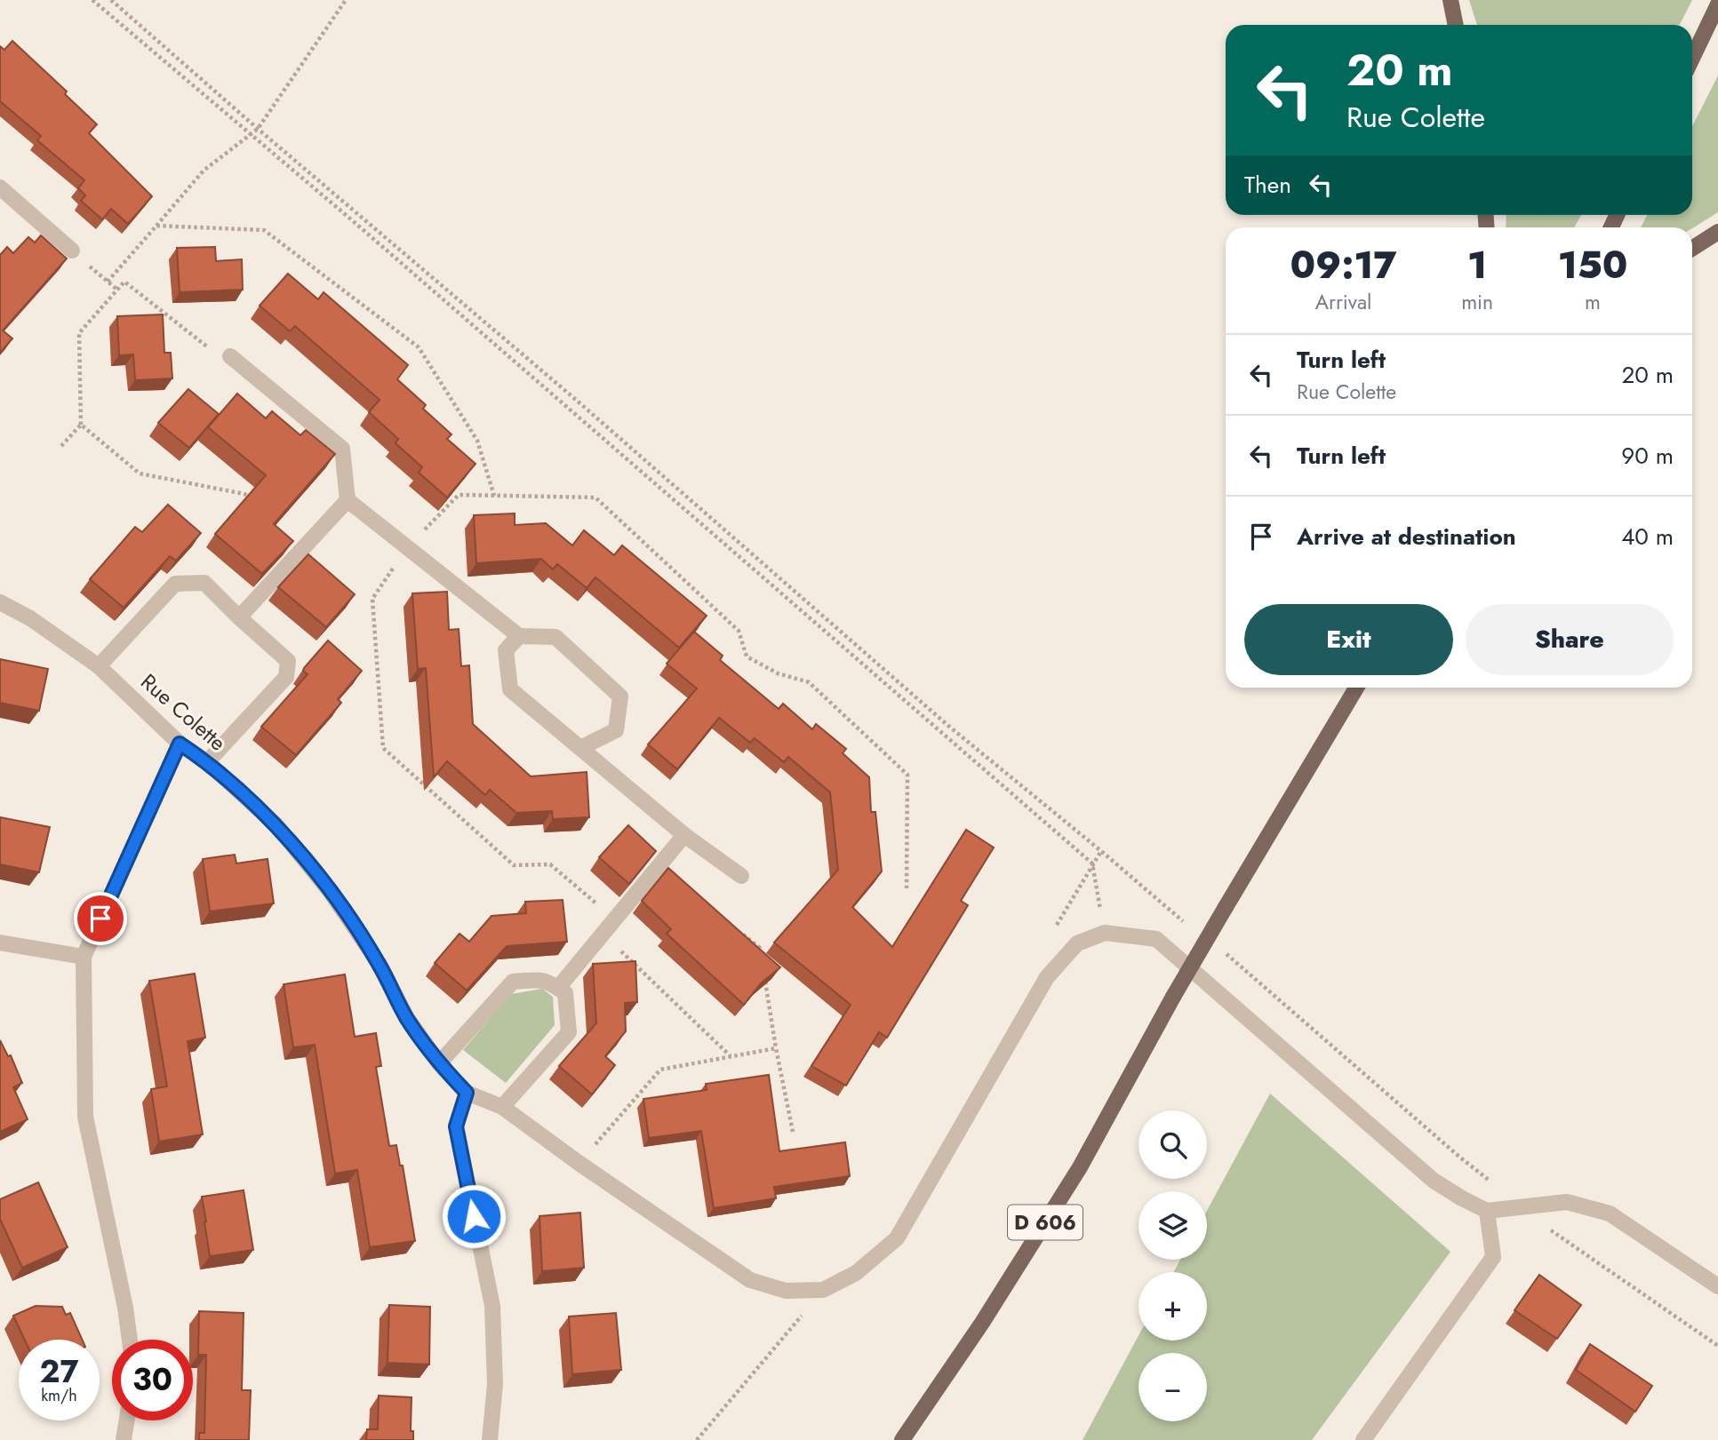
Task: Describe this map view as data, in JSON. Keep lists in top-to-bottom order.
{
  "streets": {
    "main road": ["D 606"],
    "street": ["Rue Colette"]
  },
  "page": {
    "turn": ["20 m", "Rue Colette"],
    "then": "Then",
    "eta": [
      "09:17",
      "Arrival",
      "1",
      "min",
      "150",
      "m"
    ],
    "list": [
      {
        "name": "Turn left",
        "note": "Rue Colette",
        "value": "20 m"
      },
      {
        "name": "Turn left",
        "value": "90 m"
      },
      {
        "name": "Arrive at destination",
        "value": "40 m"
      }
    ],
    "buttons": ["Exit", "Share"],
    "map_buttons": ["+", "−"],
    "speed": "27 km/h",
    "limit": "30"
  }
}
